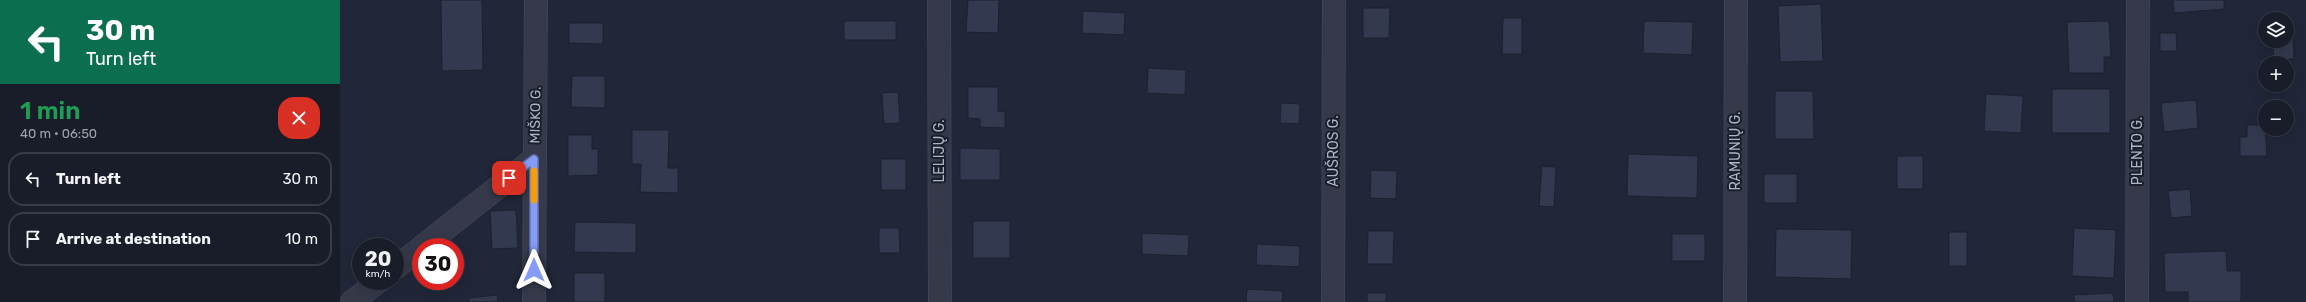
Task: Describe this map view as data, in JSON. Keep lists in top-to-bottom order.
{
  "streets": {
    "street": [
      "MIŠKO G.",
      "LELIJŲ G.",
      "AUŠROS G.",
      "RAMUNIŲ G.",
      "PLENTO G."
    ]
  },
  "page": {
    "turn": ["30 m", "Turn left"],
    "map_buttons": ["+", "−"],
    "heading": ["1 min", "40 m · 06:50"],
    "list": [
      {
        "name": "Turn left",
        "value": "30 m"
      },
      {
        "name": "Arrive at destination",
        "value": "10 m"
      }
    ],
    "speed": "20 km/h",
    "limit": "30"
  }
}
